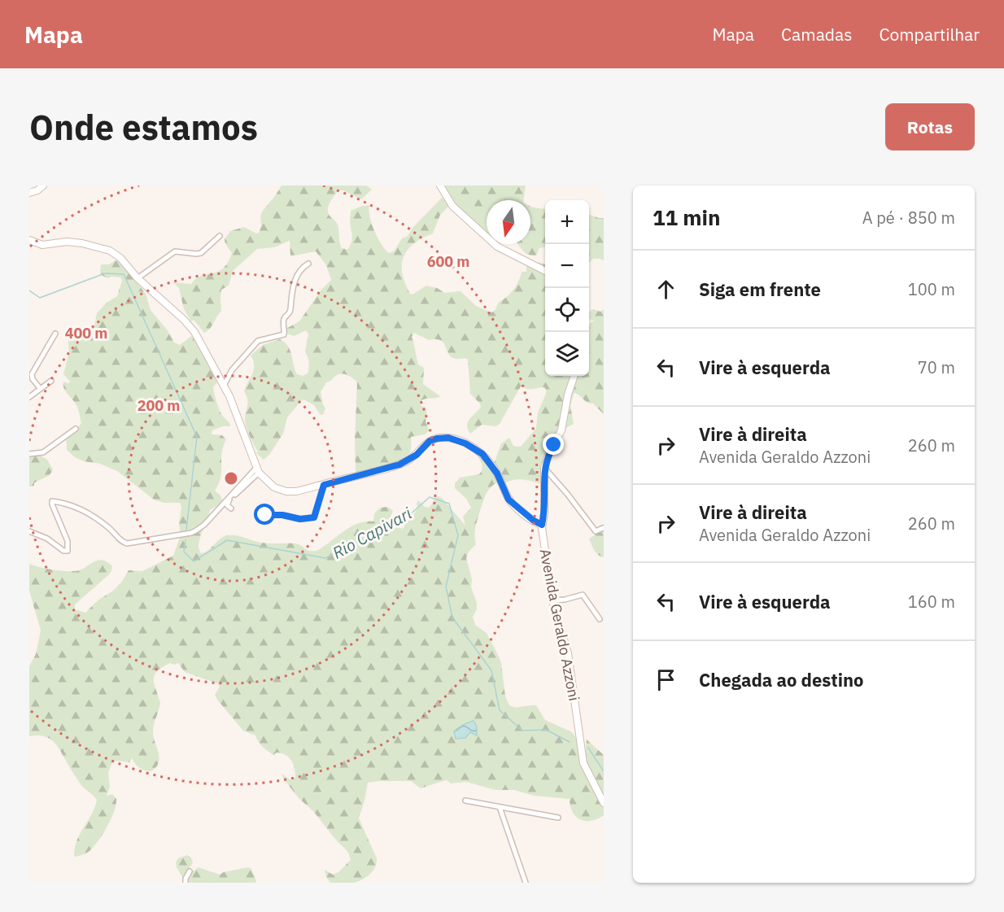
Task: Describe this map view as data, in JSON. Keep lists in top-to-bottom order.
{
  "streets": {
    "street": ["Avenida Geraldo Azzoni"]
  },
  "water": ["Rio Capivari"],
  "north": "bottom",
  "page": {
    "header": "Mapa",
    "nav": ["Mapa", "Camadas", "Compartilhar"],
    "buttons": "Rotas",
    "title": "Onde estamos",
    "heading": ["11 min", "A pé · 850 m"],
    "map_buttons": ["+", "−"],
    "list": [
      ["Siga em frente", "100 m"],
      ["Vire à esquerda", "70 m"],
      ["Vire à direita", "Avenida Geraldo Azzoni", "260 m"],
      ["Vire à direita", "Avenida Geraldo Azzoni", "260 m"],
      ["Vire à esquerda", "160 m"],
      "Chegada ao destino"
    ]
  },
  "rings": ["600 m", "400 m", "200 m"]
}
